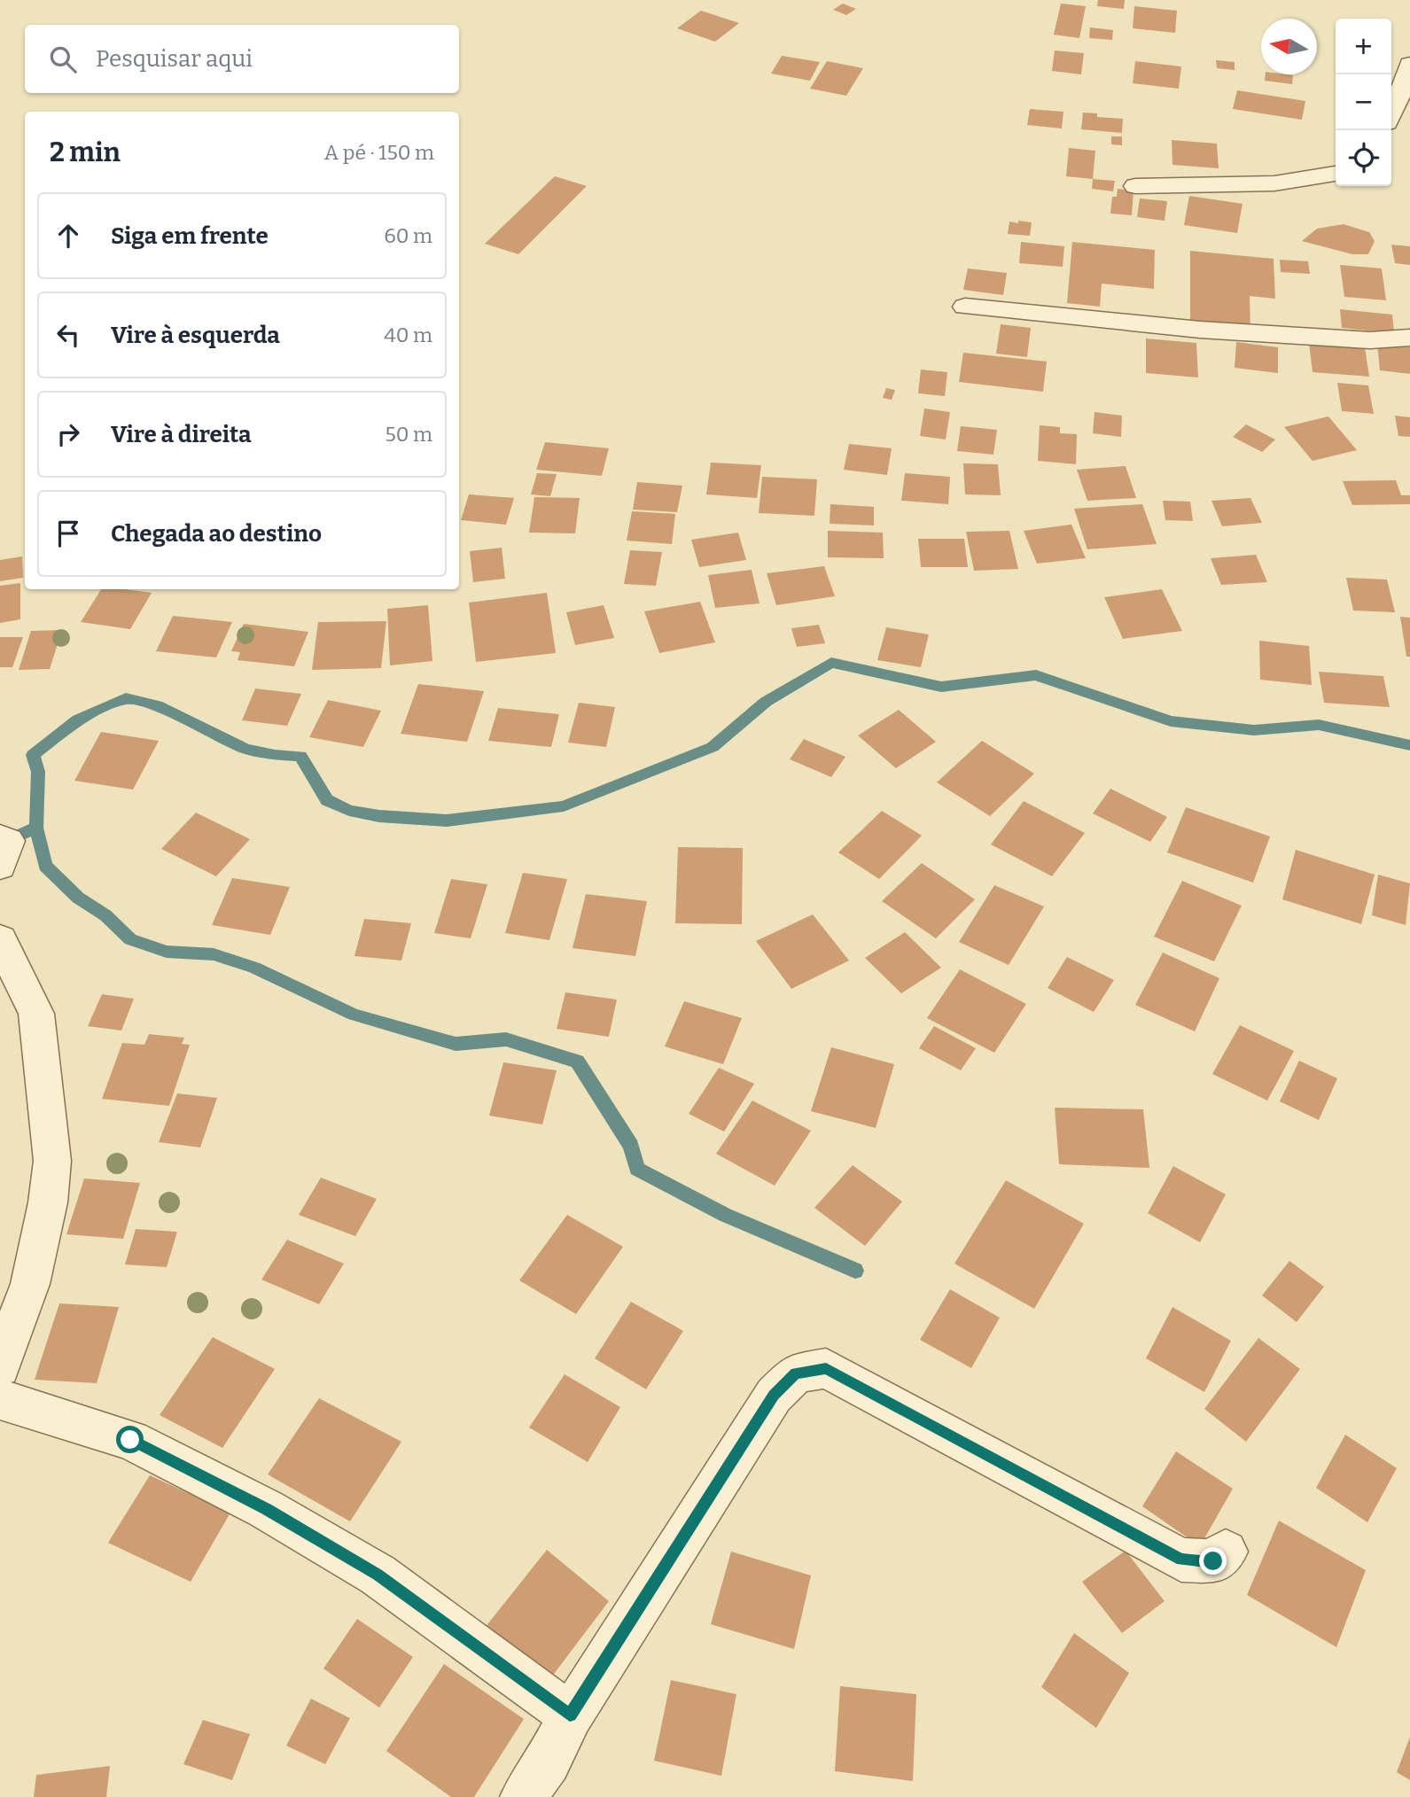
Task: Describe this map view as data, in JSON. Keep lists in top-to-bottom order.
{
  "north": "left",
  "page": {
    "map_buttons": ["+", "−"],
    "search": "Pesquisar aqui",
    "heading": ["2 min", "A pé · 150 m"],
    "list": [
      ["Siga em frente", "60 m"],
      ["Vire à esquerda", "40 m"],
      ["Vire à direita", "50 m"],
      "Chegada ao destino"
    ]
  }
}
